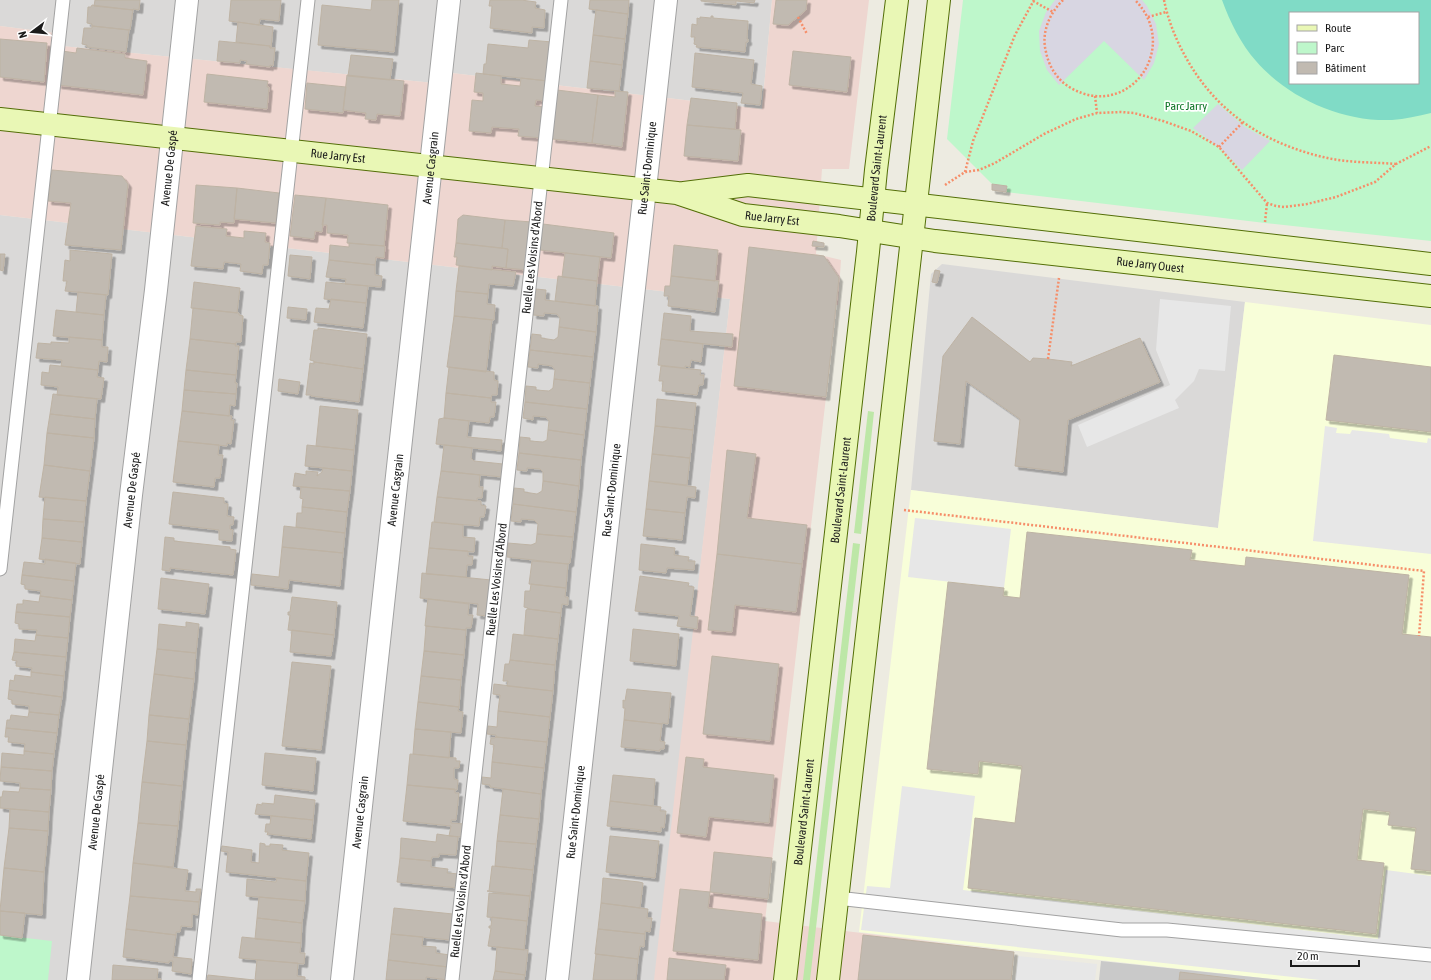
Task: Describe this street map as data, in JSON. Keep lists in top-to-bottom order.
{
  "streets": {
    "main road": ["Rue Jarry Est", "Boulevard Saint-Laurent", "Rue Jarry Ouest"],
    "street": ["Avenue De Gaspé", "Avenue Casgrain", "Rue Saint-Dominique"],
    "lane": ["Ruelle Les Voisins d’Abord"]
  },
  "crossings": [
    ["Rue Jarry Est", "Avenue De Gaspé"],
    ["Rue Jarry Est", "Avenue Casgrain"],
    ["Rue Jarry Est", "Rue Saint-Dominique"],
    ["Rue Jarry Est", "Boulevard Saint-Laurent"],
    ["Rue Jarry Est", "Ruelle Les Voisins d’Abord"],
    ["Rue Jarry Est", "Rue Jarry Ouest"],
    ["Boulevard Saint-Laurent", "Rue Jarry Ouest"]
  ],
  "parks": ["Parc Jarry"],
  "legend": ["Route", "Parc", "Bâtiment"],
  "scale_bar": "20 m",
  "north": "left"
}
